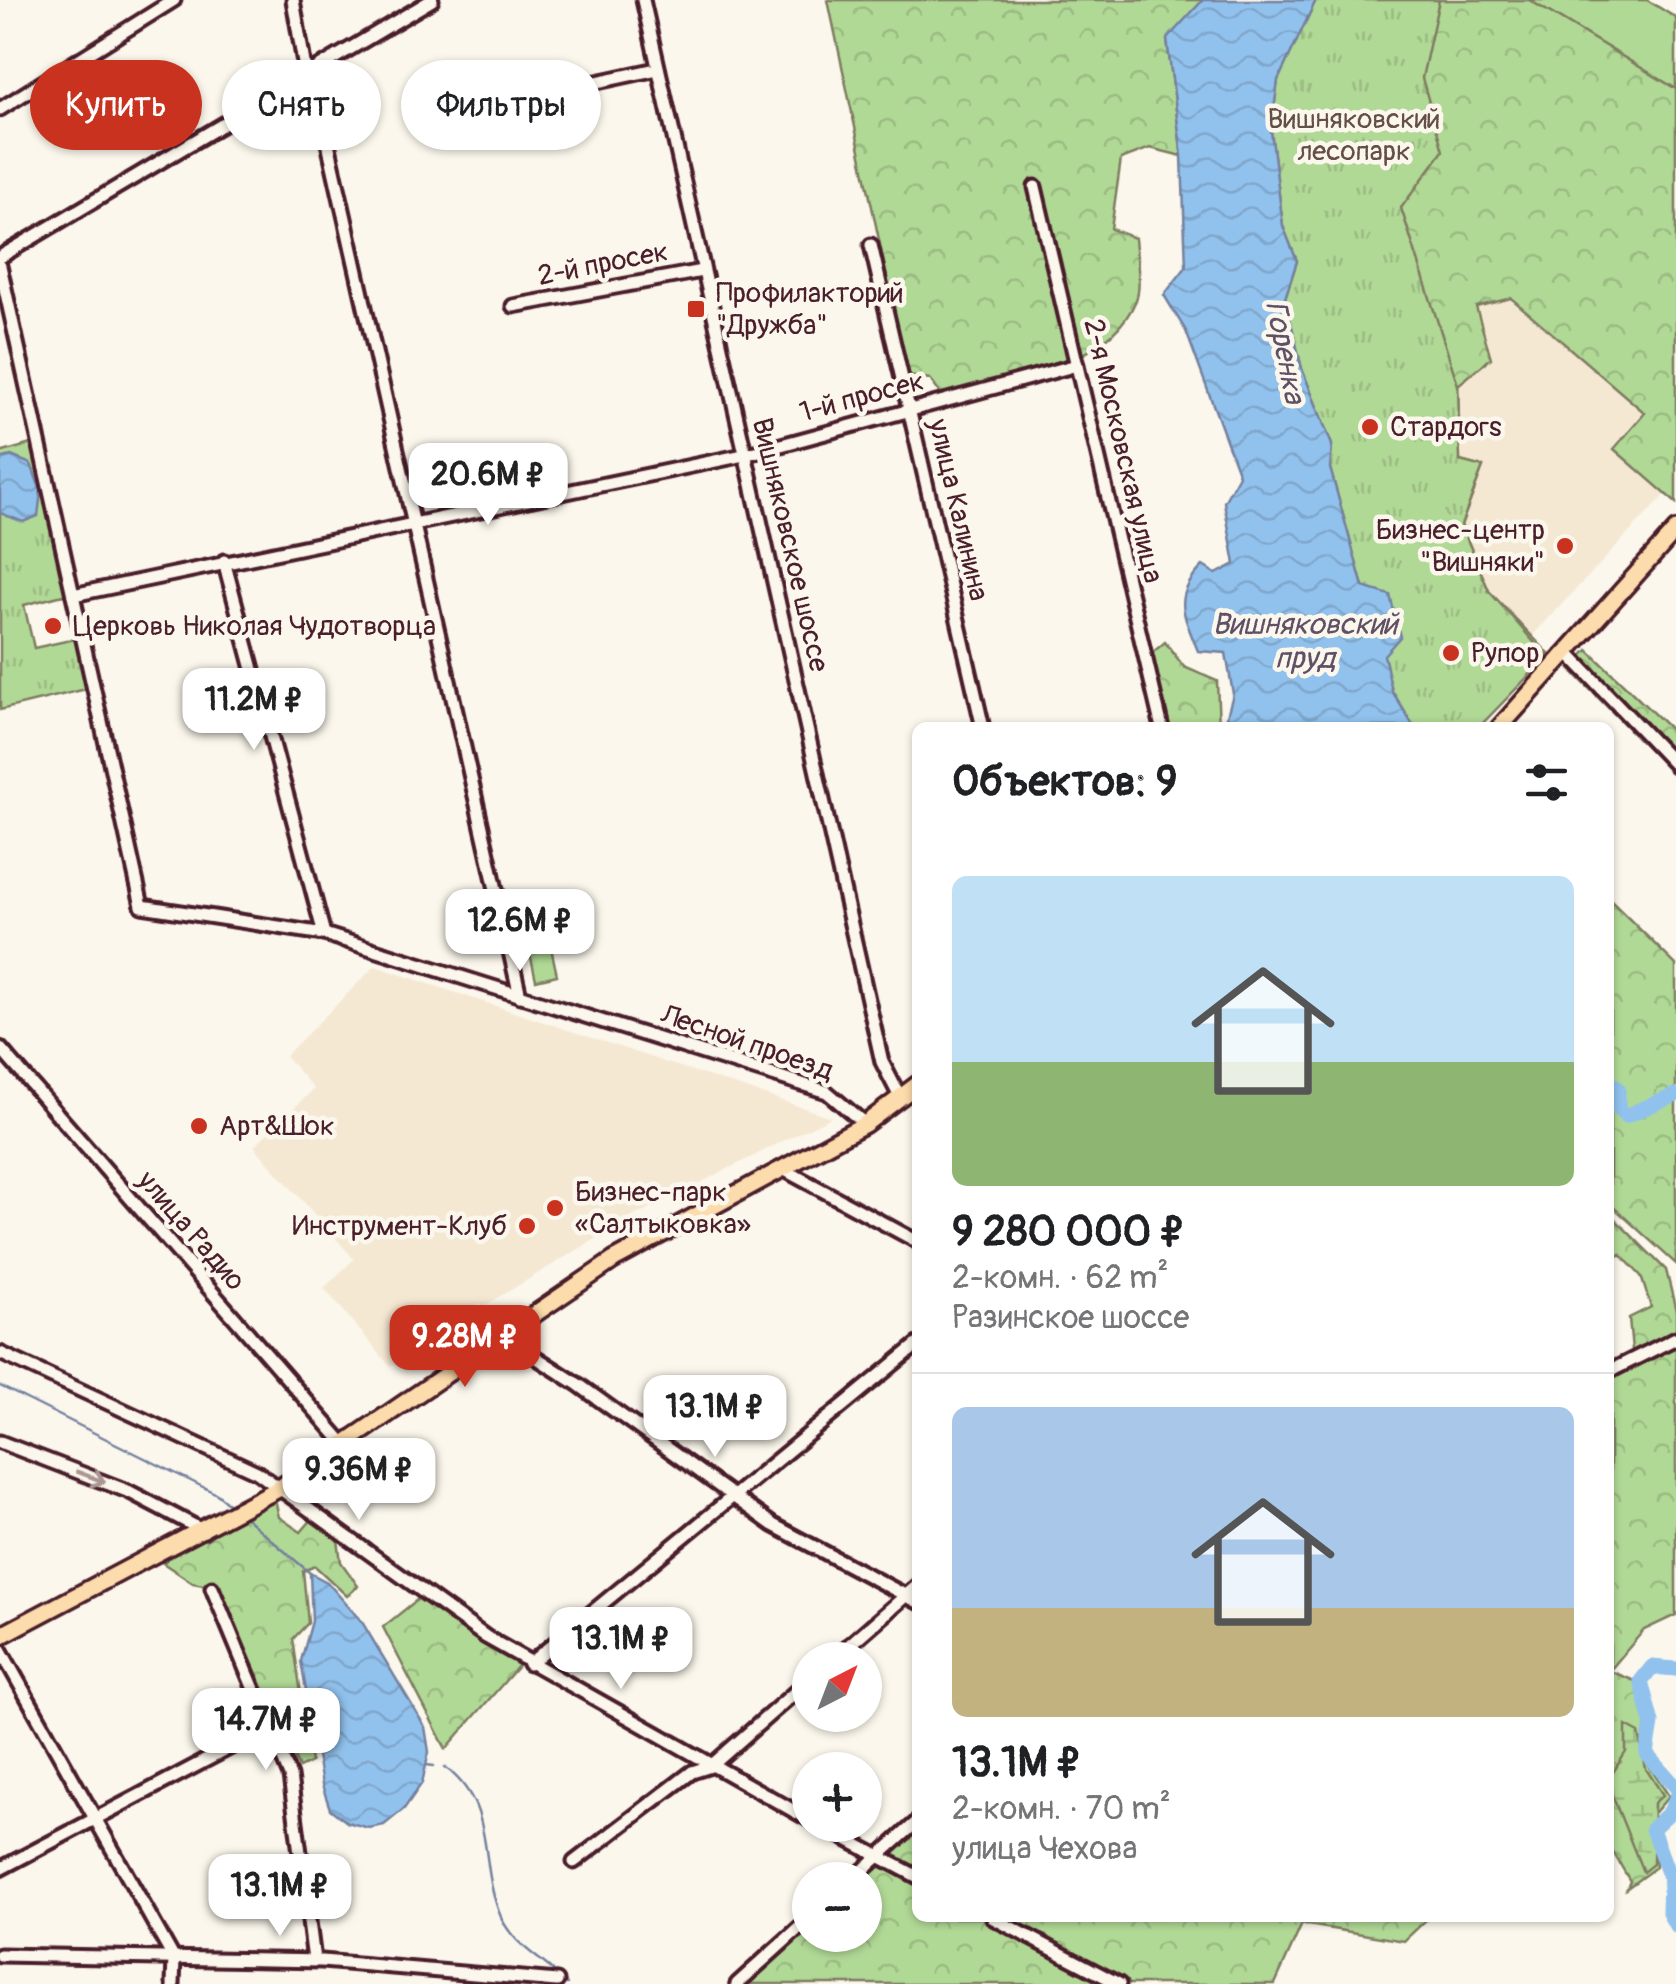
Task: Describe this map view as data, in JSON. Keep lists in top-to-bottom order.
{
  "streets": {
    "street": [
      "2-й просек",
      "1-й просек",
      "2-я Московская улица",
      "улица Калинина",
      "Вишняковское шоссе",
      "Лесной проезд",
      "улица Радио"
    ]
  },
  "crossings": [
    ["2-й просек", "Вишняковское шоссе"],
    ["1-й просек", "2-я Московская улица"],
    ["1-й просек", "улица Калинина"],
    ["1-й просек", "Вишняковское шоссе"],
    ["1-й просек", "Лесной проезд"]
  ],
  "water": ["Горенка", "Вишняковский пруд"],
  "parks": ["Вишняковский лесопарк"],
  "places": {
    "transit": ["Профилакторий \"Дружба\""],
    "other": [
      "Стардогs",
      "Бизнес-центр \"Вишняки\"",
      "Церковь Николая Чудотворца",
      "Рупор",
      "Арт&Шок",
      "Бизнес-парк «Салтыковка»",
      "Инструмент-Клуб"
    ]
  },
  "north": "top right",
  "page": {
    "chip": ["Купить", "Снять", "Фильтры"],
    "price": [
      "20.6M ₽",
      "11.2M ₽",
      "12.6M ₽",
      "9.28M ₽",
      "13.1M ₽",
      "9.36M ₽",
      "13.1M ₽",
      "14.7M ₽",
      "13.1M ₽"
    ],
    "heading": "Объектов: 9",
    "list": [
      {
        "name": "9 280 000 ₽",
        "note": "2-комн. · 62 m² · Разинское шоссе"
      },
      {
        "name": "13.1M ₽",
        "note": "2-комн. · 70 m² · улица Чехова"
      }
    ],
    "map_buttons": ["+", "−"]
  }
}
